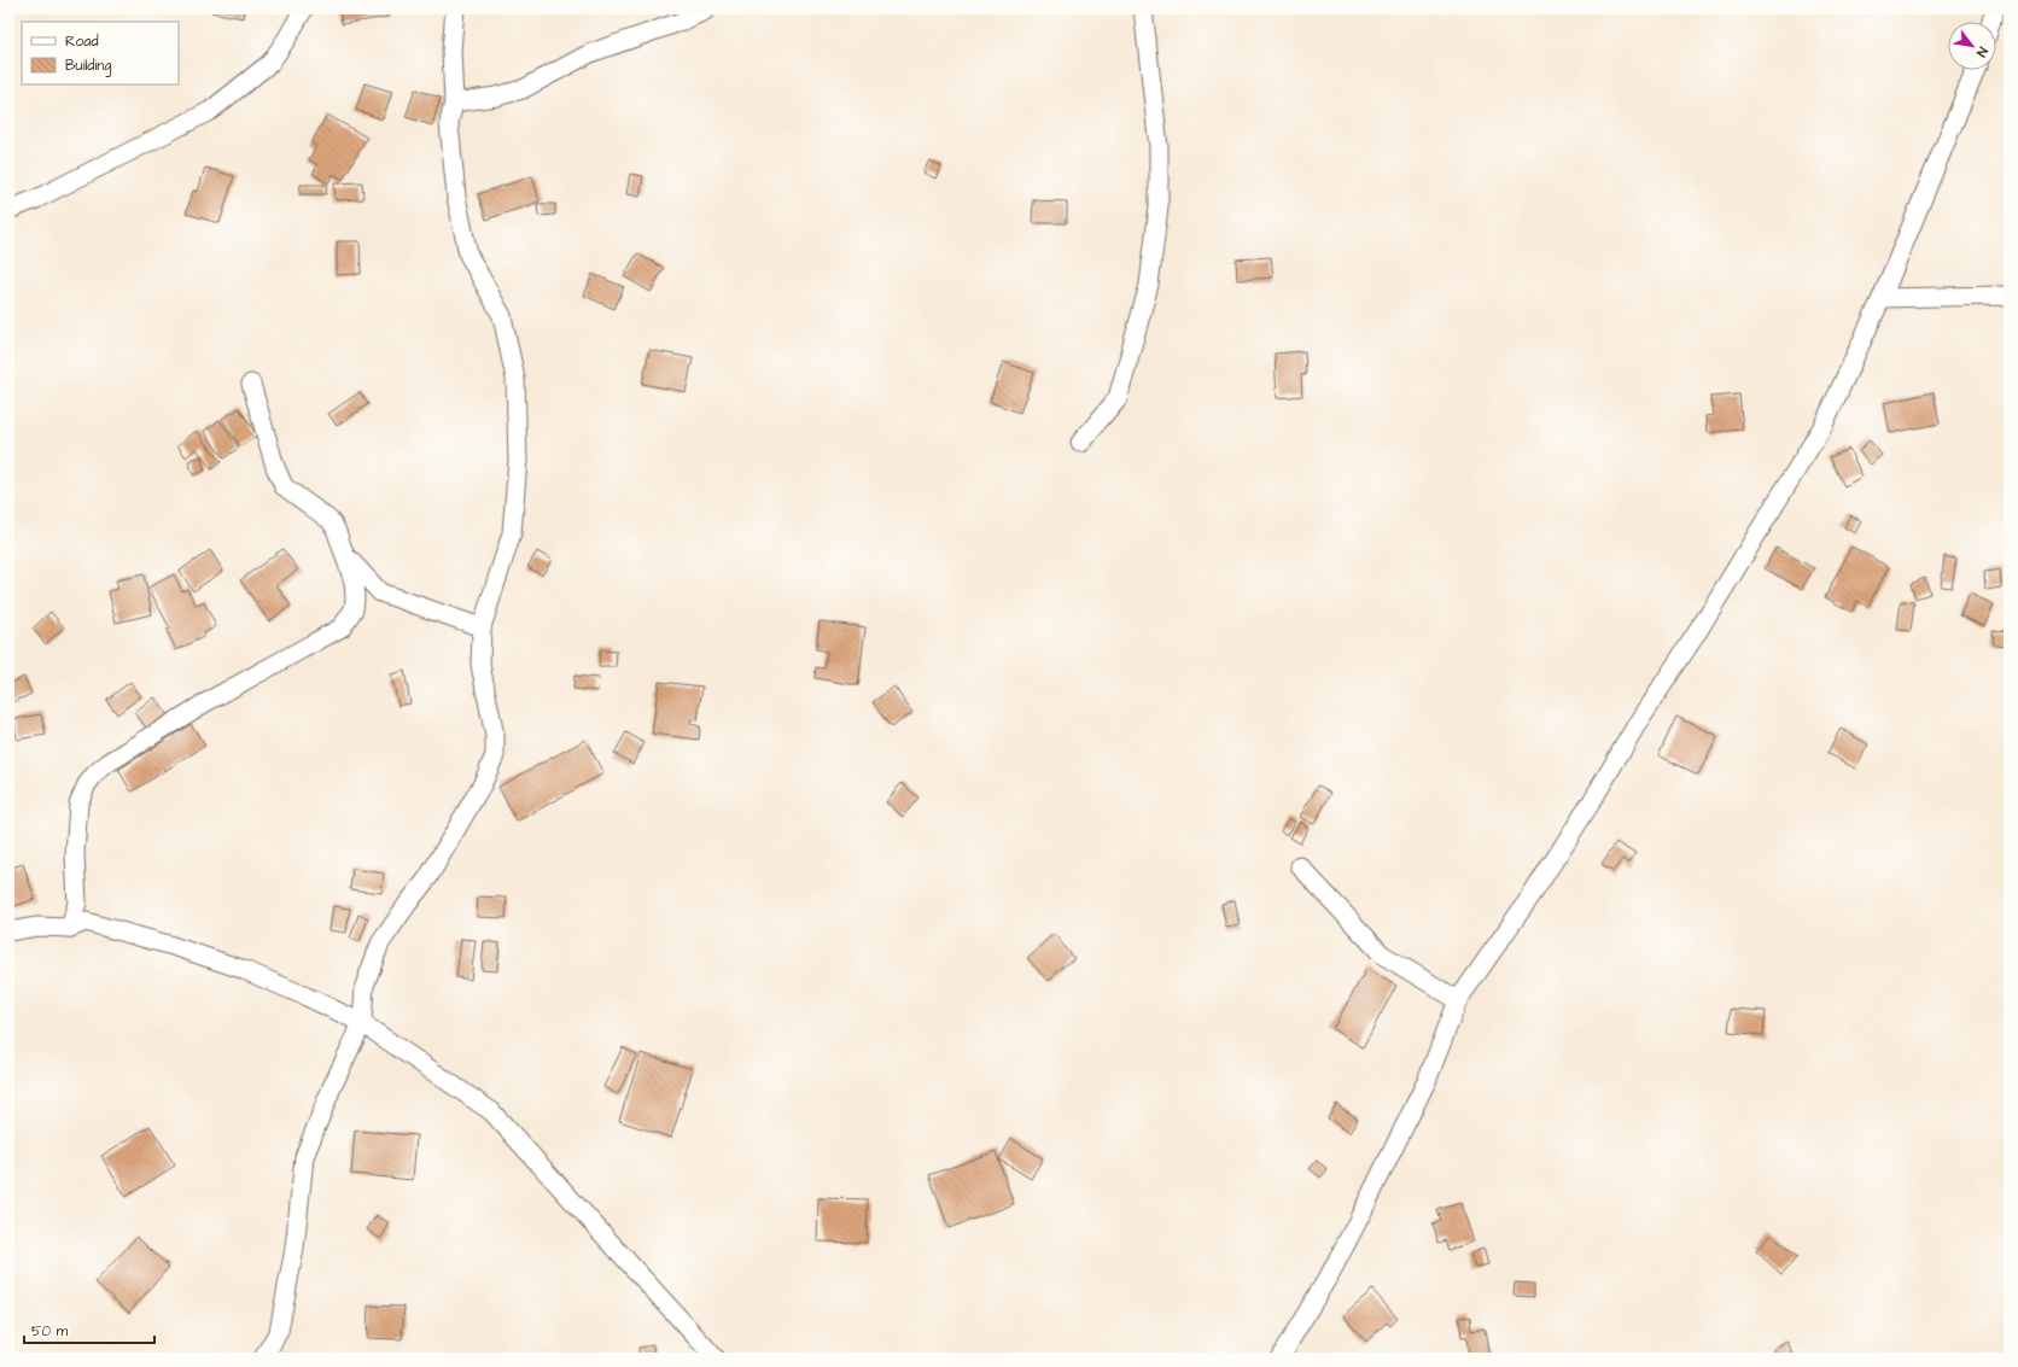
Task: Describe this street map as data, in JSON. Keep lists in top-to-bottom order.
{
  "legend": ["Road", "Building"],
  "scale_bar": "50 m",
  "north": "bottom right"
}
